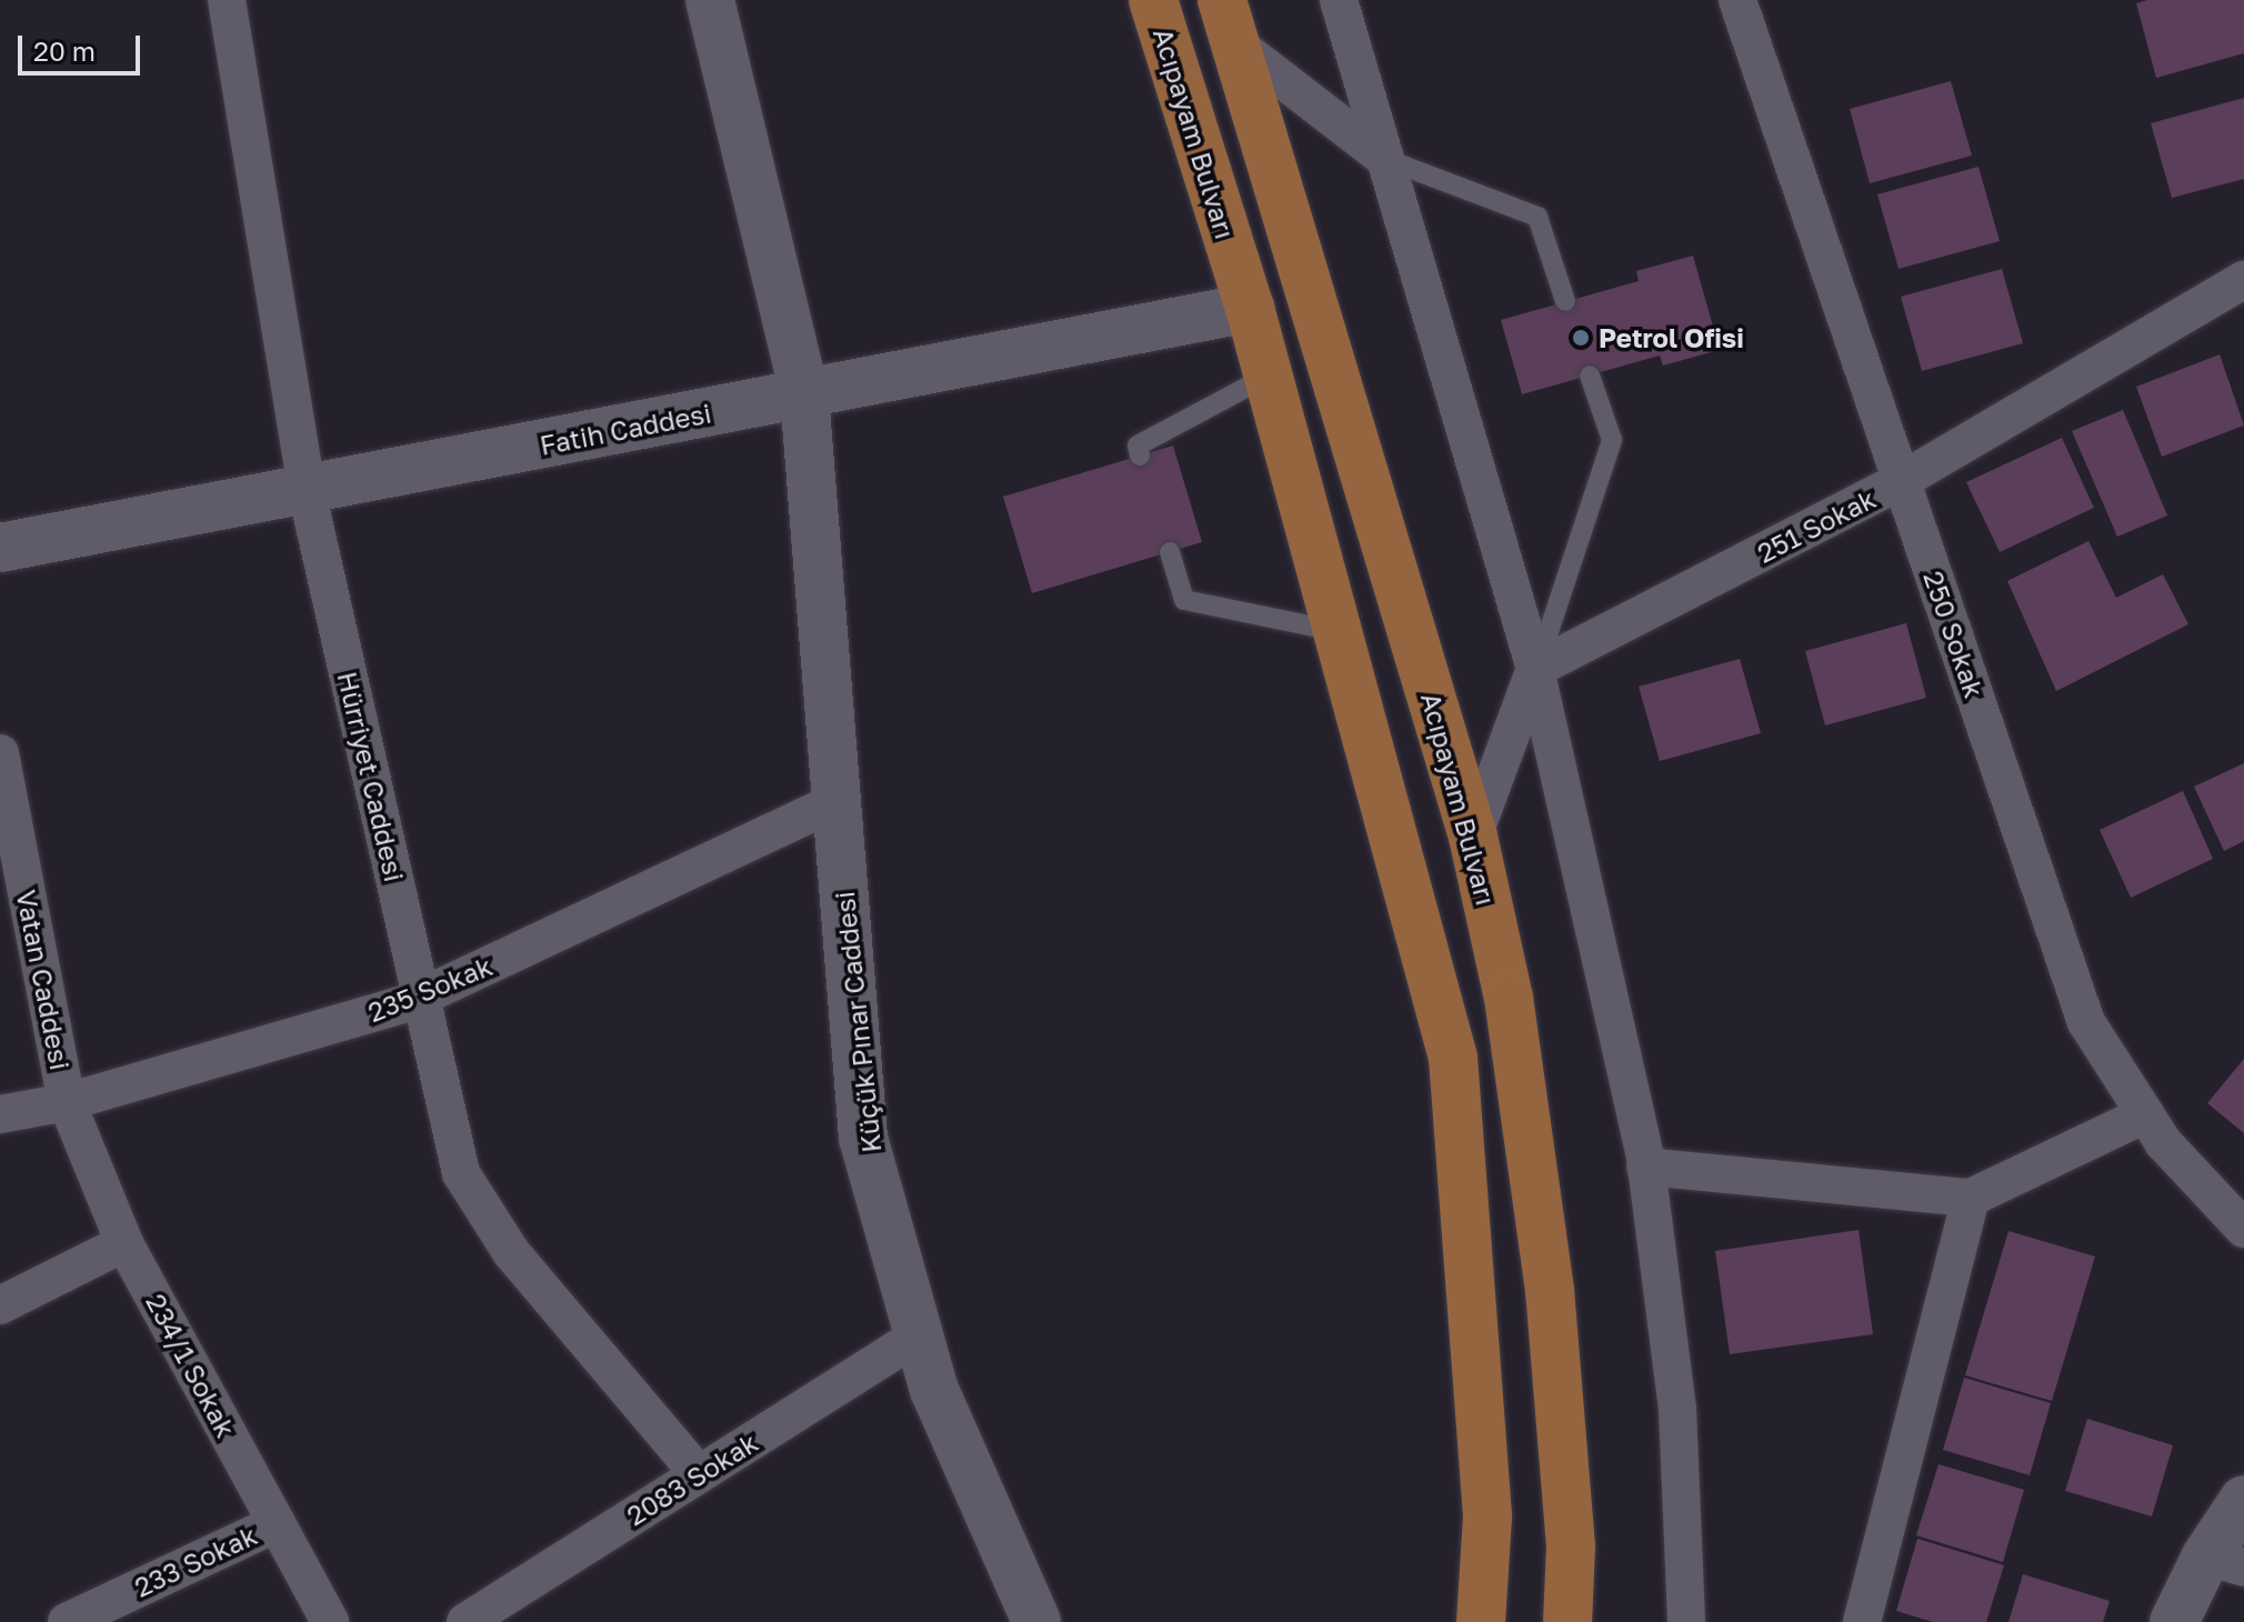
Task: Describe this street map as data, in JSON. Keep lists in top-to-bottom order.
{
  "streets": {
    "main road": ["Acıpayam Bulvarı"],
    "street": [
      "Fatih Caddesi",
      "251 Sokak",
      "250 Sokak",
      "Hürriyet Caddesi",
      "Vatan Caddesi",
      "235 Sokak",
      "Küçük Pınar Caddesi",
      "234/1 Sokak",
      "2083 Sokak",
      "233 Sokak"
    ]
  },
  "crossings": [
    ["Acıpayam Bulvarı", "Fatih Caddesi"],
    ["Fatih Caddesi", "Hürriyet Caddesi"],
    ["Fatih Caddesi", "Küçük Pınar Caddesi"],
    ["251 Sokak", "250 Sokak"],
    ["Hürriyet Caddesi", "235 Sokak"],
    ["Hürriyet Caddesi", "2083 Sokak"],
    ["Vatan Caddesi", "235 Sokak"],
    ["Vatan Caddesi", "234/1 Sokak"],
    ["235 Sokak", "Küçük Pınar Caddesi"],
    ["235 Sokak", "234/1 Sokak"],
    ["Küçük Pınar Caddesi", "2083 Sokak"],
    ["234/1 Sokak", "233 Sokak"]
  ],
  "places": ["Petrol Ofisi"],
  "scale_bar": "20 m"
}
